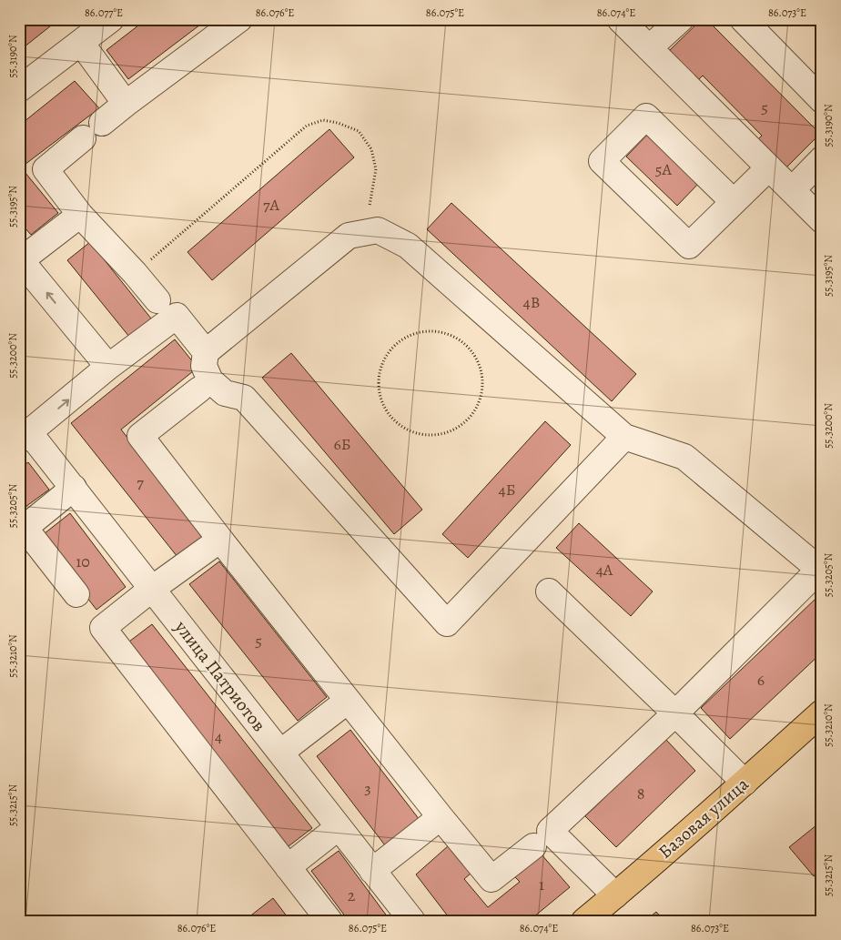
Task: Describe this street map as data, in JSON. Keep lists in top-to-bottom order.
{
  "streets": {
    "main road": ["Базовая улица"],
    "street": ["улица Патриотов"]
  },
  "house_numbers": [
    "5",
    "5А",
    "7А",
    "4В",
    "6Б",
    "7",
    "4Б",
    "10",
    "4А",
    "5",
    "6",
    "4",
    "3",
    "8",
    "1",
    "2"
  ],
  "coordinates": [
    "86.077°E",
    "86.076°E",
    "86.075°E",
    "86.074°E",
    "86.073°E",
    "55.3190°N",
    "55.3195°N",
    "55.3200°N",
    "55.3205°N",
    "55.3210°N",
    "55.3215°N"
  ]
}
